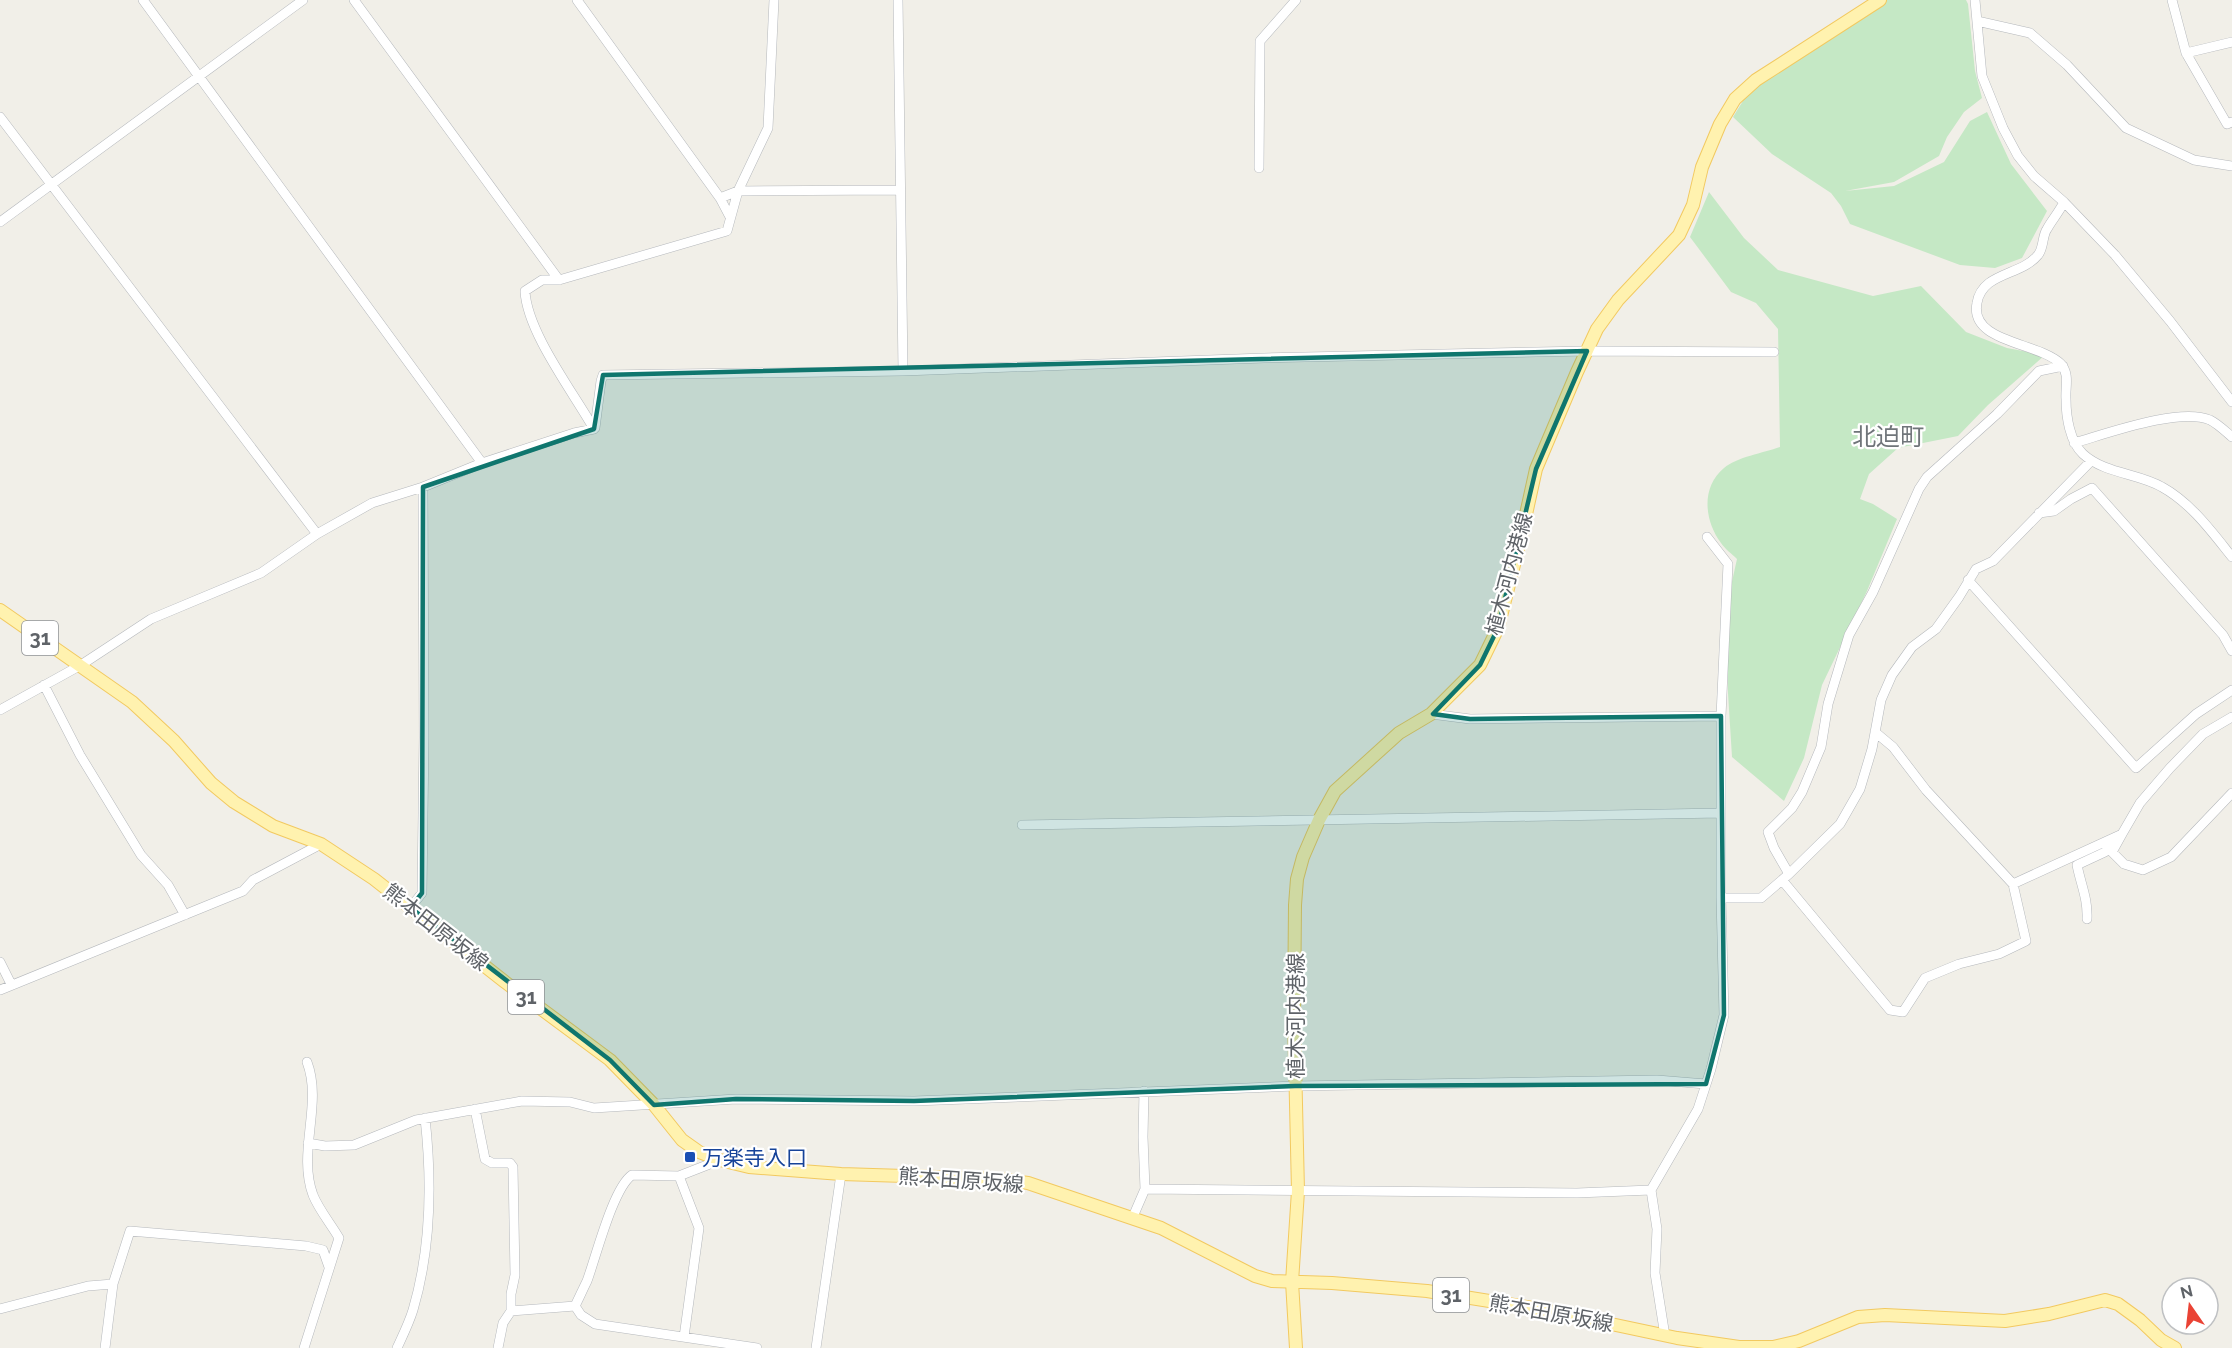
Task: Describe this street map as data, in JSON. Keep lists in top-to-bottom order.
{
  "streets": {
    "main road": ["植木河内港線", "31", "熊本田原坂線"]
  },
  "crossings": [
    ["植木河内港線", "熊本田原坂線"]
  ],
  "districts": ["北迫町"],
  "places": {
    "transit": ["万楽寺入口"]
  },
  "north": "top"
}
